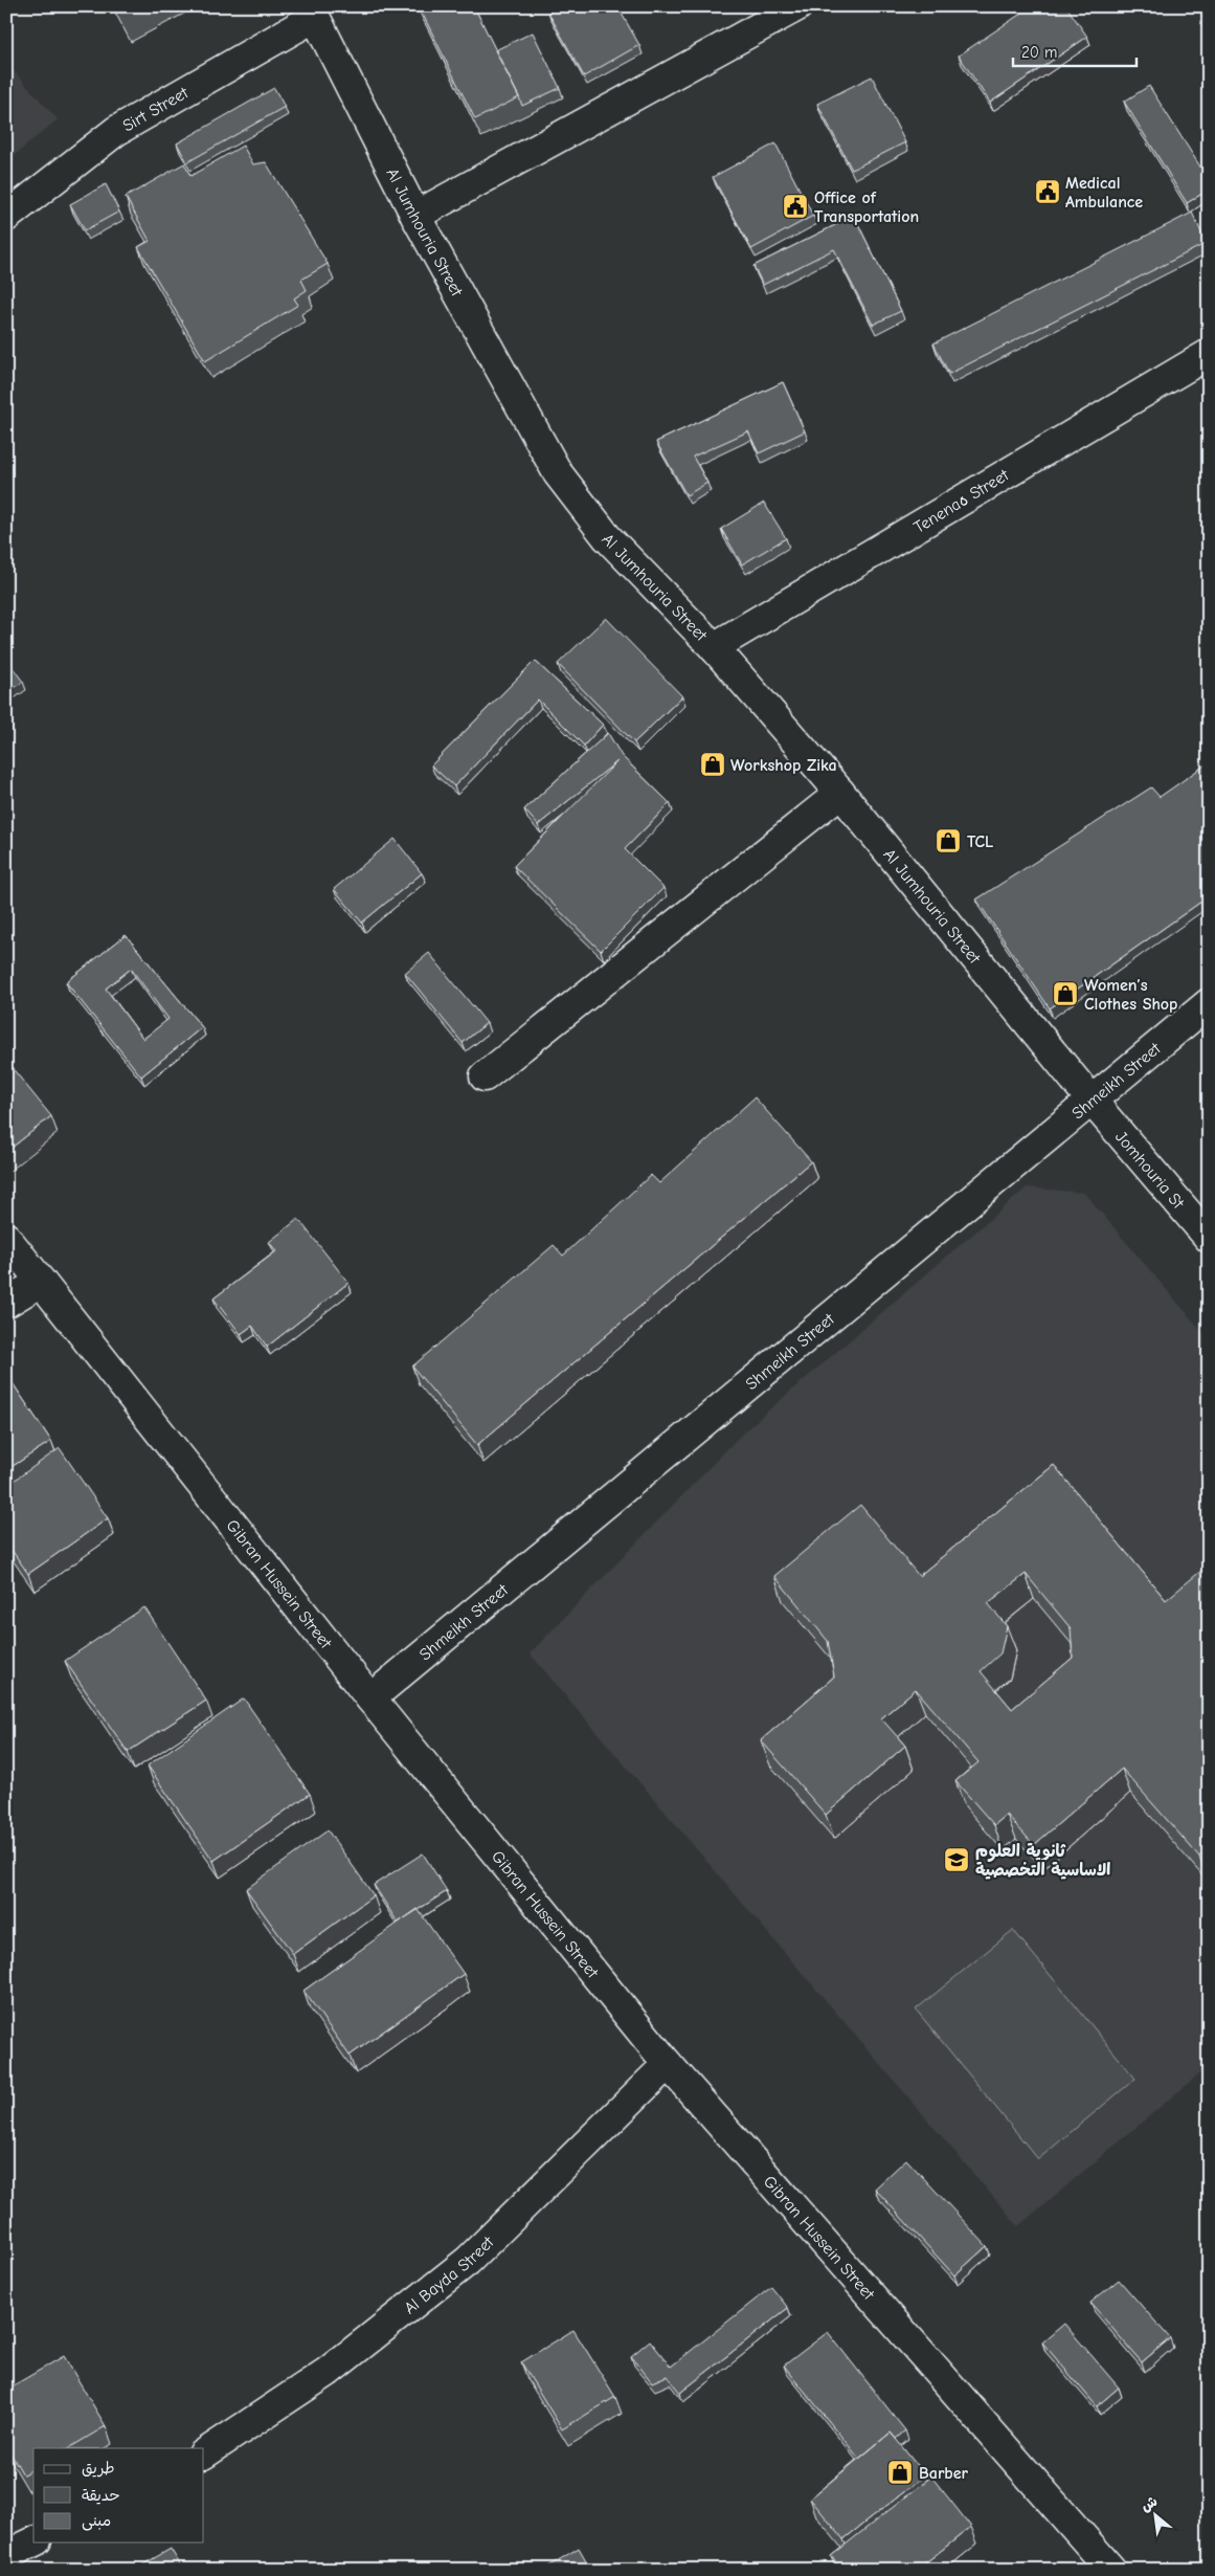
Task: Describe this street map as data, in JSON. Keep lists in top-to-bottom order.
{
  "streets": {
    "street": [
      "Sirt Street",
      "Al Jumhouria Street",
      "Tenenaه Street",
      "Shmeikh Street",
      "Jomhouria St",
      "Gibran Hussein Street",
      "Al Bayda Street"
    ]
  },
  "crossings": [
    ["Sirt Street", "Al Jumhouria Street"],
    ["Al Jumhouria Street", "Tenenaه Street"],
    ["Al Jumhouria Street", "Shmeikh Street"],
    ["Al Jumhouria Street", "Jomhouria St"],
    ["Shmeikh Street", "Jomhouria St"],
    ["Shmeikh Street", "Gibran Hussein Street"],
    ["Gibran Hussein Street", "Al Bayda Street"]
  ],
  "places": {
    "public building": ["Medical Ambulance", "Office of Transportation"],
    "shop": [
      "Workshop Zika",
      "TCL",
      "Women’s Clothes Shop",
      "Barber"
    ],
    "school or university": ["ثانوية العلوم الاساسية التخصصية"]
  },
  "legend": ["طريق", "حديقة", "مبنى"],
  "scale_bar": "20 m",
  "north": "top left"
}
